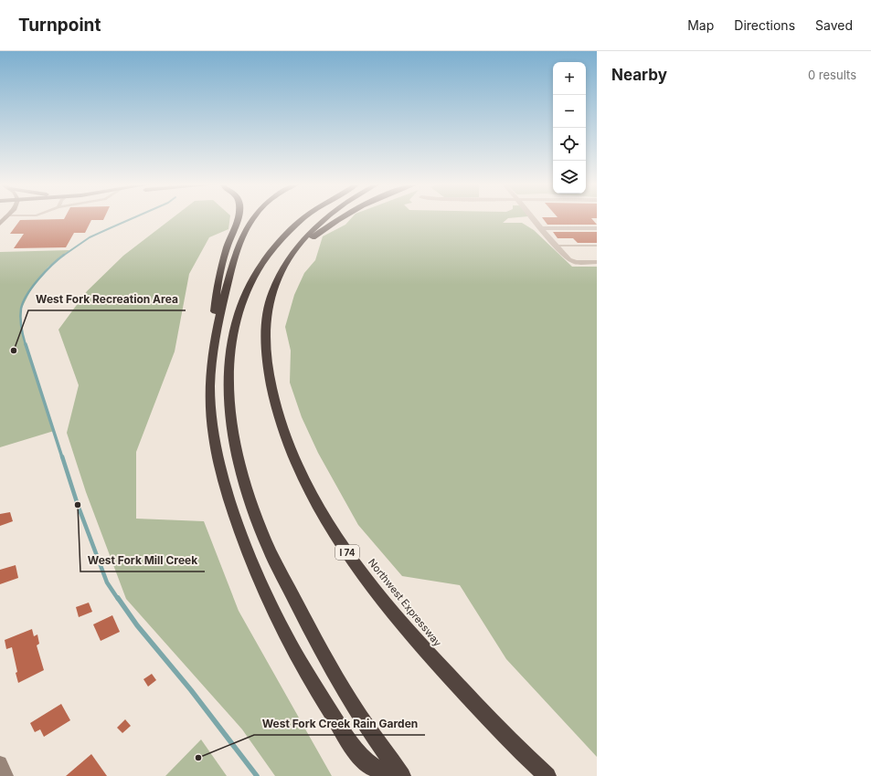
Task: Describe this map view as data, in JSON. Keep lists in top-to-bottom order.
{
  "streets": {
    "highway": ["I 74", "Northwest Expressway"]
  },
  "places": ["West Fork Recreation Area", "West Fork Mill Creek", "West Fork Creek Rain Garden"],
  "page": {
    "header": "Turnpoint",
    "nav": ["Map", "Directions", "Saved"],
    "heading": ["Nearby", "0 results"],
    "map_buttons": ["+", "−"]
  }
}
